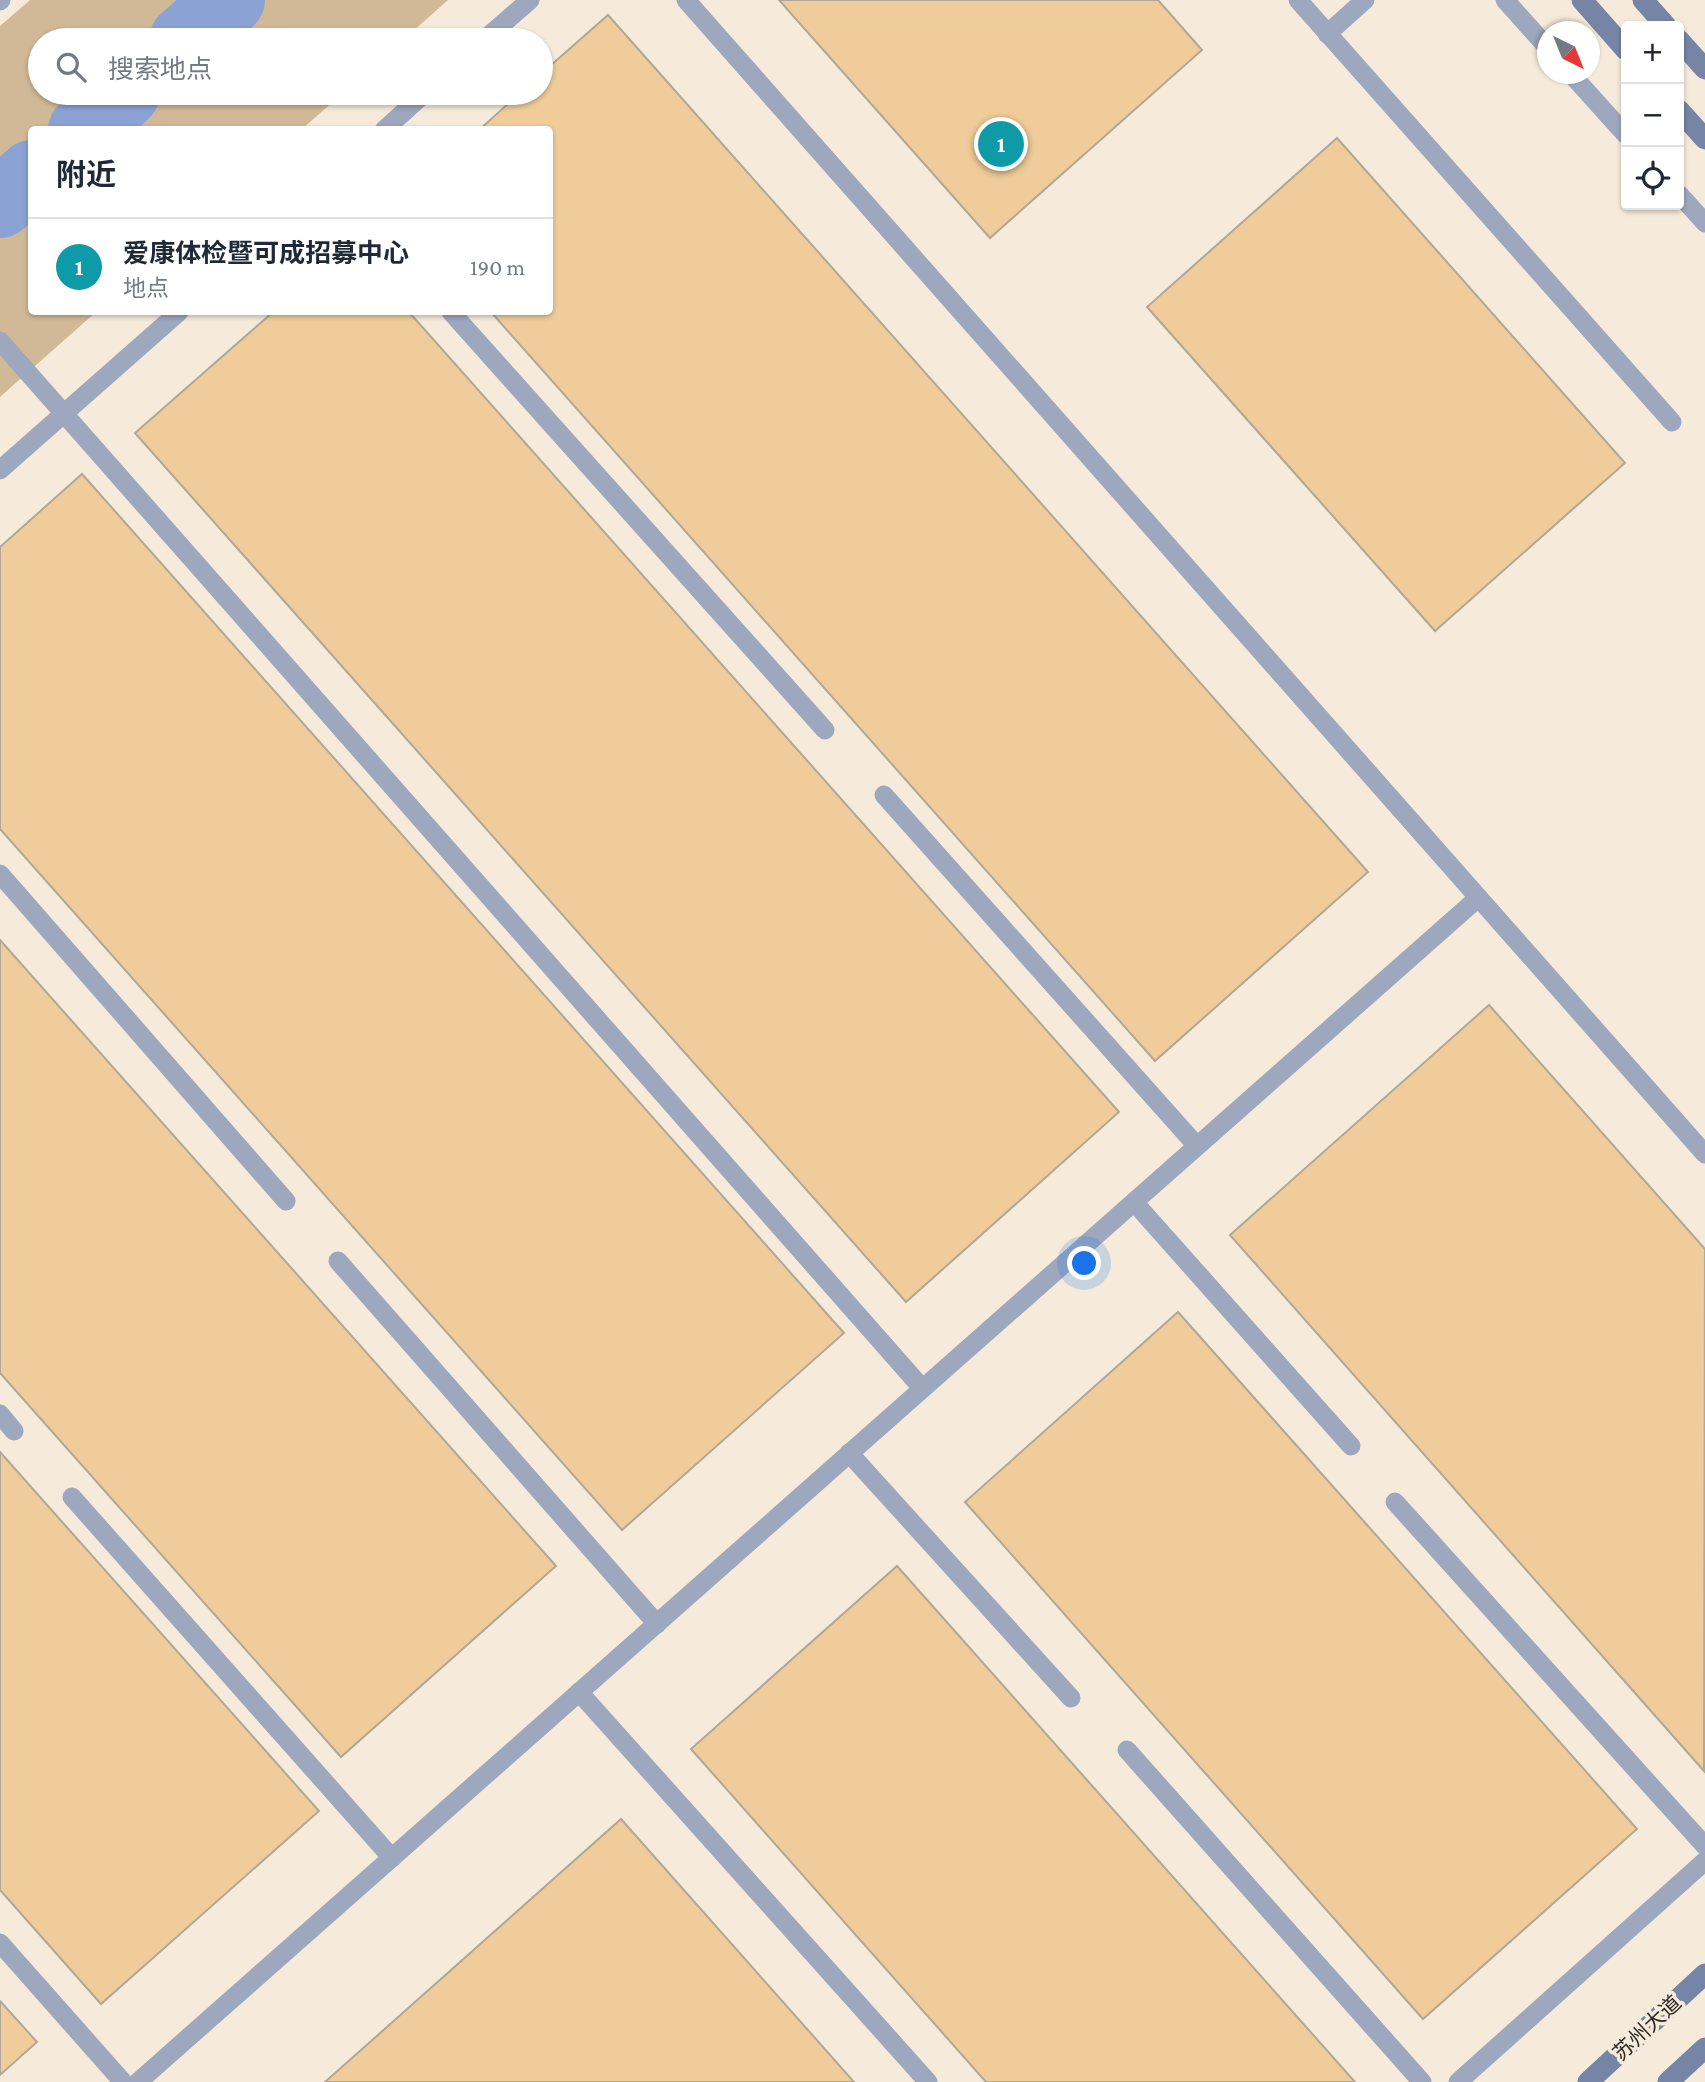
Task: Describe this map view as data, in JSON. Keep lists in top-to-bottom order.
{
  "streets": {
    "street": ["苏州大道"]
  },
  "north": "bottom right",
  "page": {
    "map_buttons": ["+", "−"],
    "search": "搜索地点",
    "pins": "1",
    "heading": "附近",
    "list": [
      {
        "mark": "1",
        "name": "爱康体检暨可成招募中心",
        "note": "地点",
        "value": "190 m"
      }
    ]
  }
}
